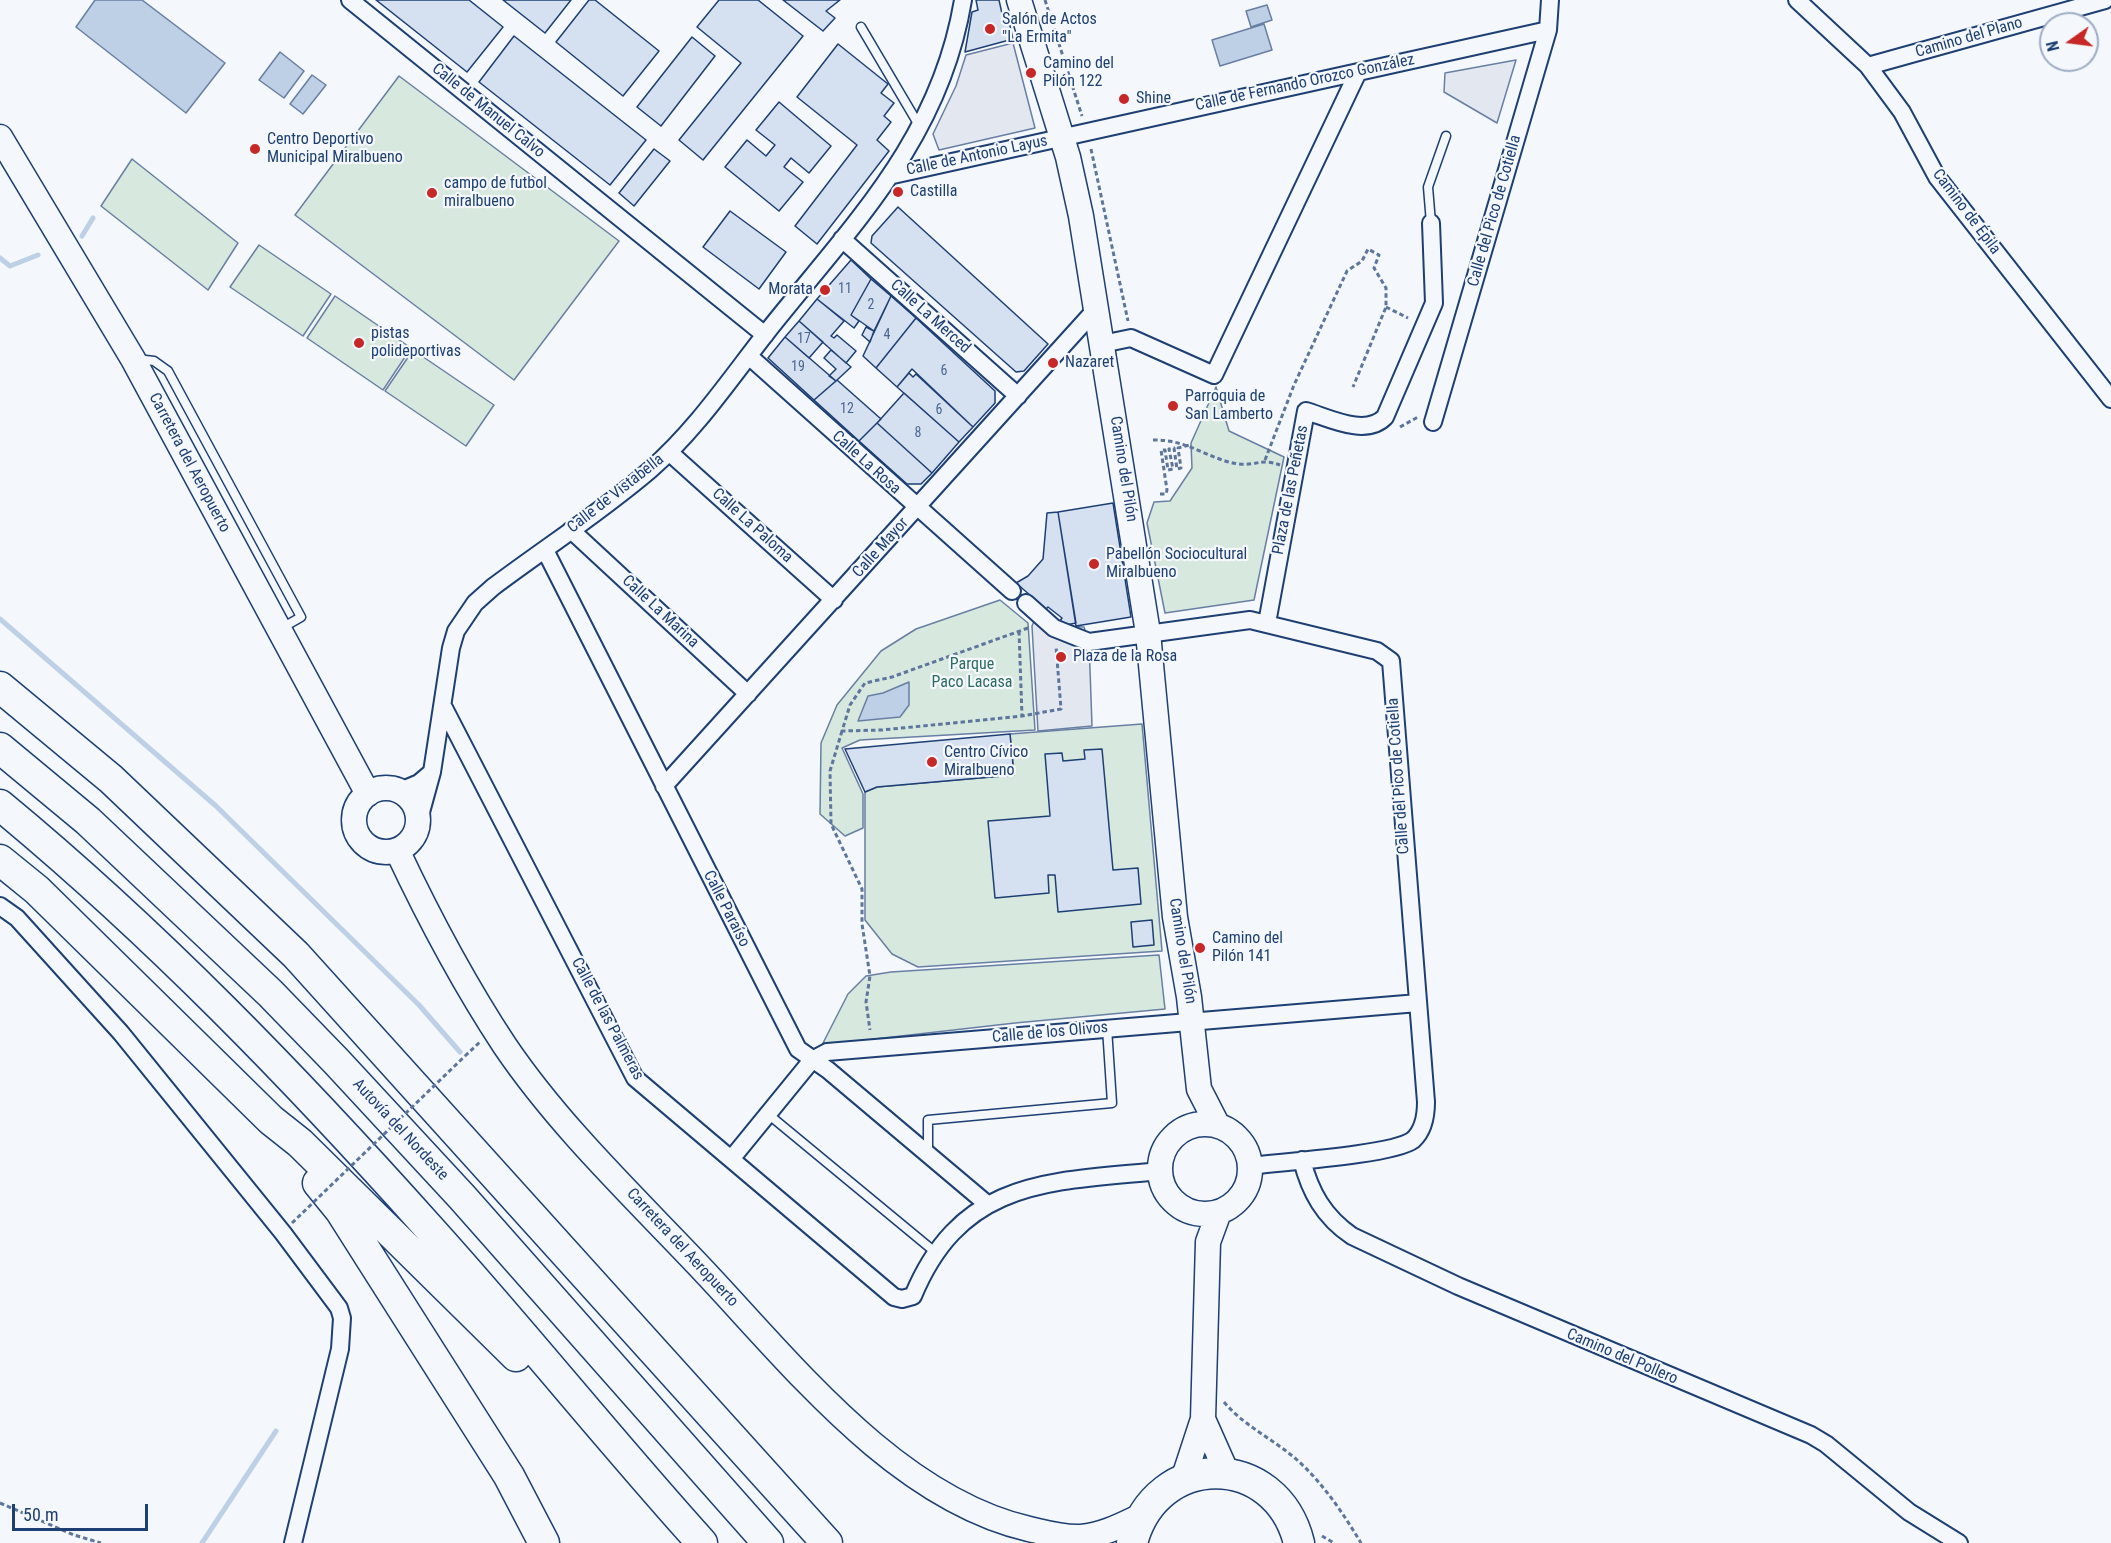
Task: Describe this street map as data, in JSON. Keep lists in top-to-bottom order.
{
  "streets": {
    "highway": ["Autovía del Nordeste"],
    "street": [
      "Camino del Plano",
      "Calle de Fernando Orozco González",
      "Calle de Manuel Calvo",
      "Calle de Antonio Layus",
      "Calle del Pico de Cotiella",
      "Camino de Épila",
      "Calle La Merced",
      "Carretera del Aeropuerto",
      "Calle La Rosa",
      "Camino del Pilón",
      "Plaza de las Peñetas",
      "Calle de Vistabella",
      "Calle La Paloma",
      "Calle Mayor",
      "Calle La Marina",
      "Calle Paraíso",
      "Calle de las Palmeras",
      "Calle de los Olivos",
      "Camino del Pollero"
    ]
  },
  "crossings": [
    ["Camino del Plano", "Camino de Épila"],
    ["Calle de Fernando Orozco González", "Calle de Antonio Layus"],
    ["Calle de Fernando Orozco González", "Calle del Pico de Cotiella"],
    ["Calle de Fernando Orozco González", "Camino del Pilón"],
    ["Calle de Manuel Calvo", "Calle de Vistabella"],
    ["Calle de Antonio Layus", "Camino del Pilón"],
    ["Calle de Antonio Layus", "Calle de Vistabella"],
    ["Calle del Pico de Cotiella", "Camino del Pilón"],
    ["Calle del Pico de Cotiella", "Plaza de las Peñetas"],
    ["Calle del Pico de Cotiella", "Calle de los Olivos"],
    ["Calle del Pico de Cotiella", "Camino del Pollero"],
    ["Calle La Merced", "Calle de Vistabella"],
    ["Calle La Merced", "Calle Mayor"],
    ["Calle La Rosa", "Calle de Vistabella"],
    ["Calle La Rosa", "Calle Mayor"],
    ["Camino del Pilón", "Calle Mayor"],
    ["Camino del Pilón", "Calle de los Olivos"],
    ["Calle de Vistabella", "Calle La Paloma"],
    ["Calle de Vistabella", "Calle La Marina"],
    ["Calle de Vistabella", "Calle Paraíso"],
    ["Calle de Vistabella", "Calle de las Palmeras"],
    ["Calle La Paloma", "Calle Mayor"],
    ["Calle Mayor", "Calle La Marina"],
    ["Calle Mayor", "Calle Paraíso"],
    ["Calle Paraíso", "Calle de los Olivos"]
  ],
  "parks": ["Parque Paco Lacasa"],
  "places": [
    "Salón de Actos \"La Ermita\"",
    "Camino del Pilón 122",
    "Shine",
    "Centro Deportivo Municipal Miralbueno",
    "Castilla",
    "campo de futbol miralbueno",
    "Morata",
    "pistas polideportivas",
    "Nazaret",
    "Parroquia de San Lamberto",
    "Pabellón Sociocultural Miralbueno",
    "Plaza de la Rosa",
    "Centro Cívico Miralbueno",
    "Camino del Pilón 141"
  ],
  "house_numbers": [
    "11",
    "2",
    "4",
    "17",
    "19",
    "6",
    "12",
    "6",
    "8"
  ],
  "scale_bar": "50 m",
  "north": "left"
}
